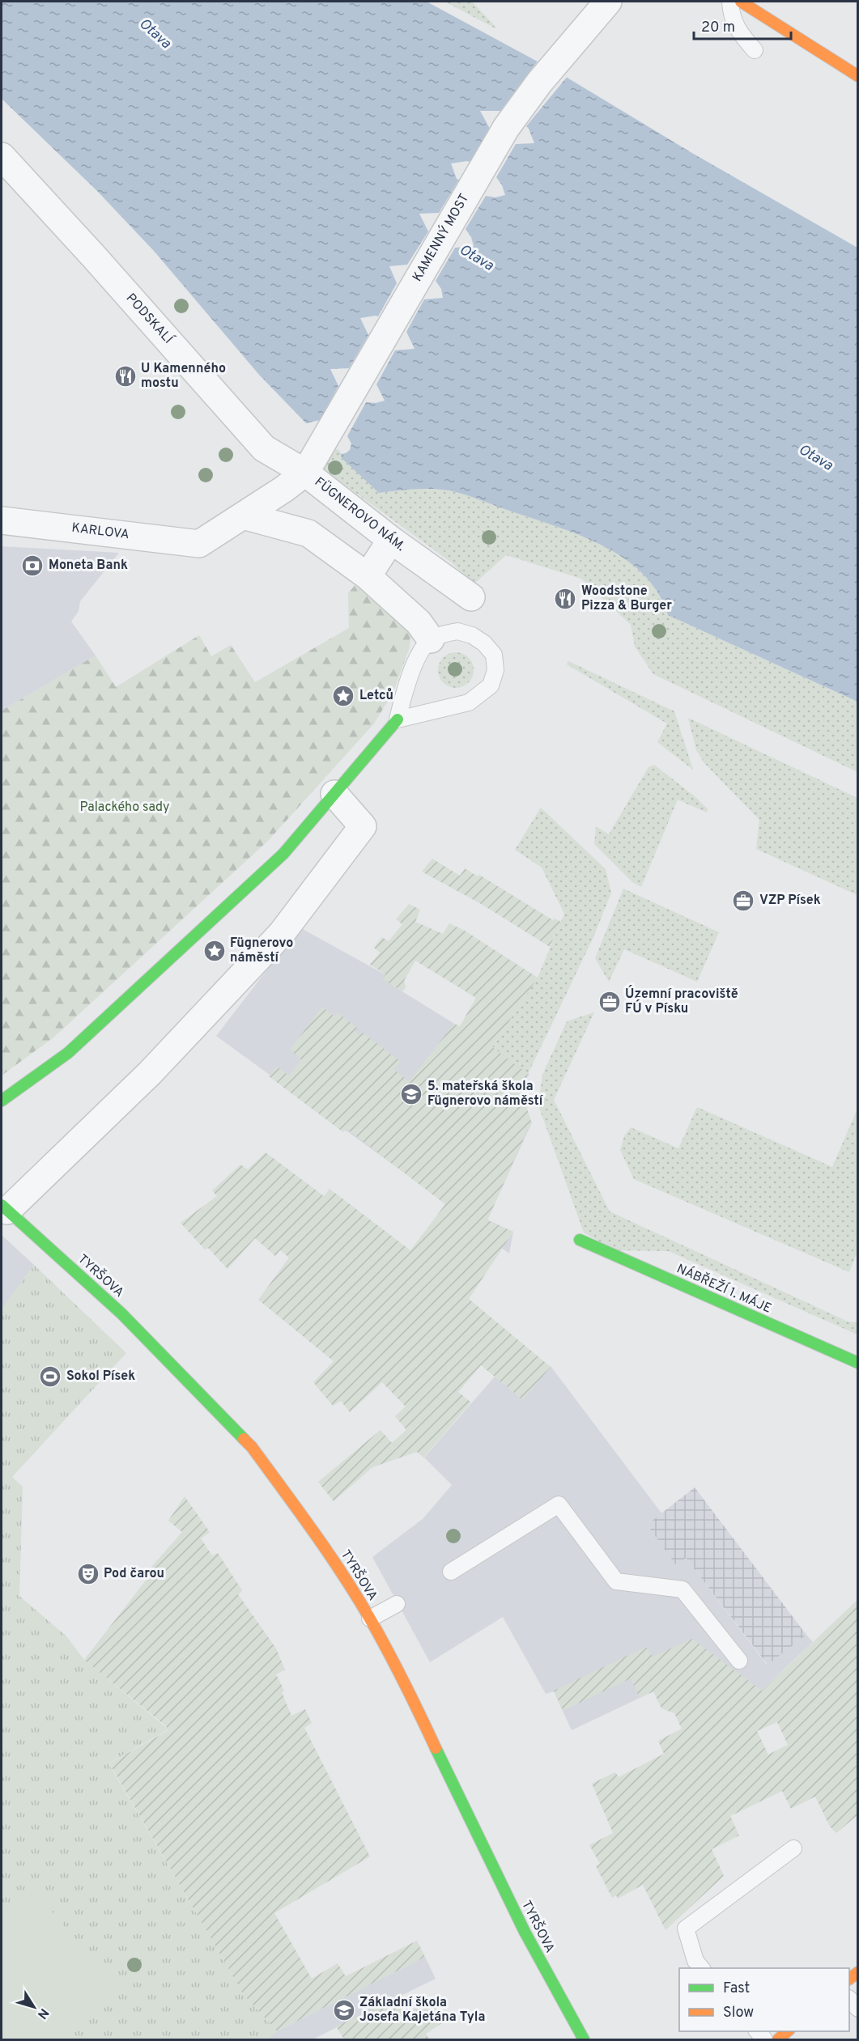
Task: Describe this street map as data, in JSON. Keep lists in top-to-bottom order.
{
  "streets": {
    "street": [
      "KAMENNÝ MOST",
      "PODSKALÍ",
      "FÜGNEROVO NÁM.",
      "KARLOVA",
      "TYRŠOVA",
      "NÁBŘEŽÍ 1. MÁJE"
    ]
  },
  "crossings": [
    ["KAMENNÝ MOST", "PODSKALÍ"],
    ["KAMENNÝ MOST", "FÜGNEROVO NÁM."],
    ["PODSKALÍ", "FÜGNEROVO NÁM."],
    ["FÜGNEROVO NÁM.", "KARLOVA"]
  ],
  "water": ["Otava"],
  "parks": ["Palackého sady"],
  "places": {
    "restaurant": ["U Kamenného mostu", "Woodstone Pizza & Burger"],
    "bank": ["Moneta Bank"],
    "place": ["Letců", "Fügnerovo náměstí"],
    "office": ["VZP Písek", "Územní pracoviště FÚ v Písku"],
    "school or university": ["5. mateřská škola Fügnerovo náměstí", "Základní škola Josefa Kajetána Tyla"],
    "sports": ["Sokol Písek"],
    "theatre": ["Pod čarou"]
  },
  "legend": ["Fast", "Slow"],
  "scale_bar": "20 m",
  "north": "bottom right"
}
